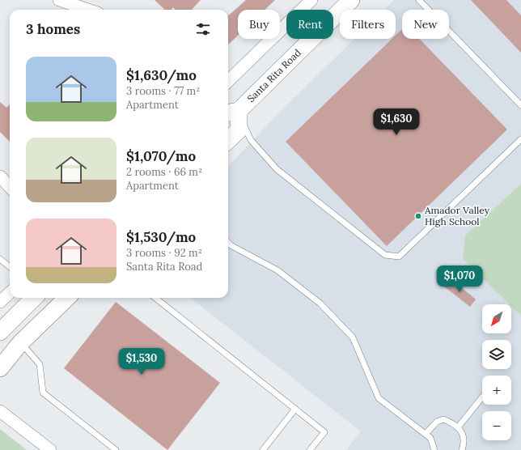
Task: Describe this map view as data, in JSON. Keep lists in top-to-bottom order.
{
  "streets": {
    "main road": ["Santa Rita Road"]
  },
  "places": ["Amador Valley High School"],
  "north": "bottom left",
  "page": {
    "chip": [
      "Buy",
      "Rent",
      "Filters",
      "New"
    ],
    "heading": "3 homes",
    "list": [
      {
        "name": "$1,630/mo",
        "note": "3 rooms · 77 m² · Apartment"
      },
      {
        "name": "$1,070/mo",
        "note": "2 rooms · 66 m² · Apartment"
      },
      {
        "name": "$1,530/mo",
        "note": "3 rooms · 92 m² · Santa Rita Road"
      }
    ],
    "price": ["$1,630", "$1,070", "$1,530"],
    "map_buttons": ["+", "−"]
  }
}
